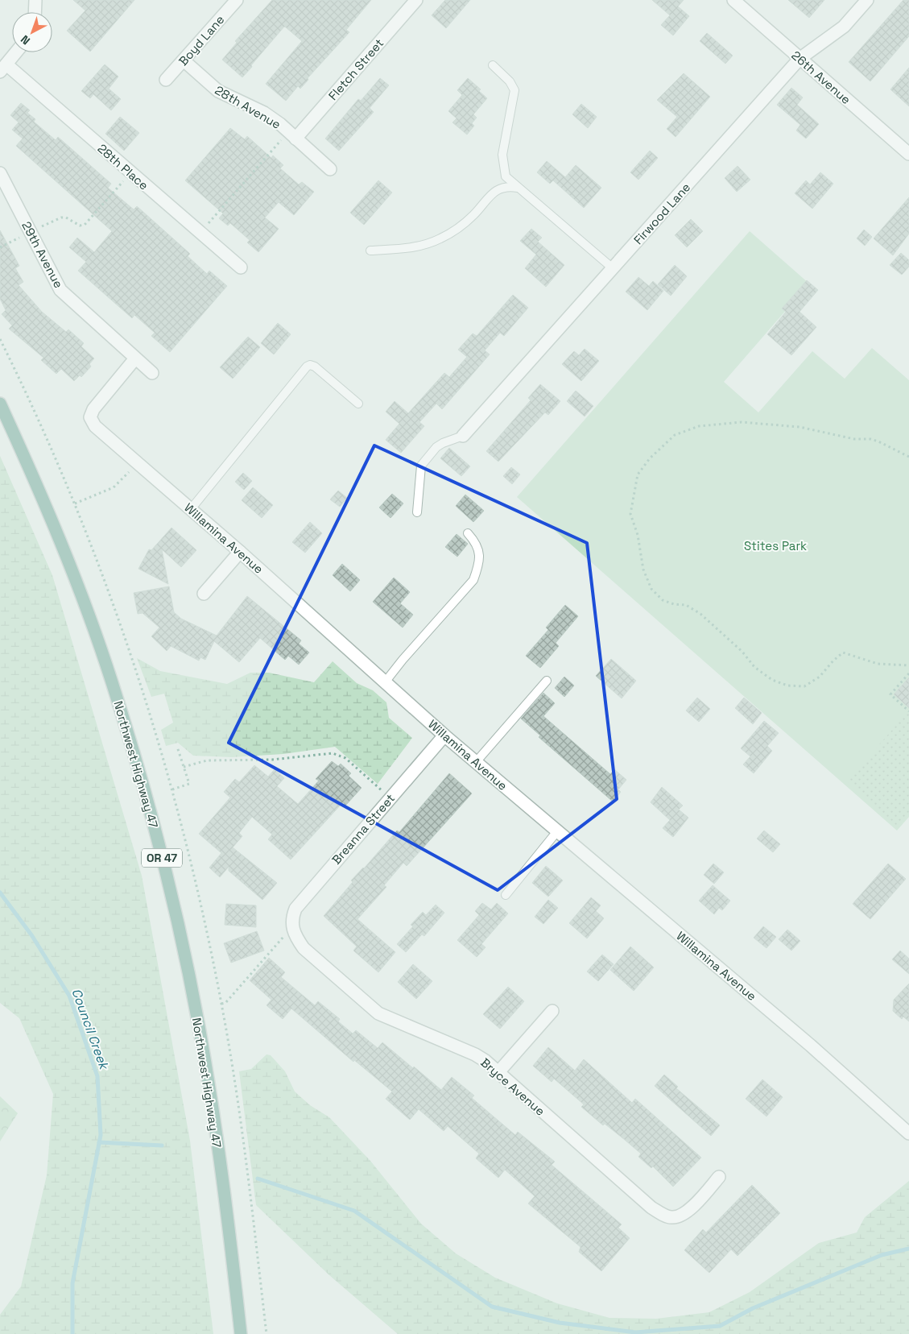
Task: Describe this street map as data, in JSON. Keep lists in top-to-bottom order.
{
  "streets": {
    "main road": ["Northwest Highway 47", "OR 47"],
    "street": [
      "Boyd Lane",
      "Fletch Street",
      "26th Avenue",
      "28th Avenue",
      "28th Place",
      "Firwood Lane",
      "29th Avenue",
      "Willamina Avenue",
      "Breanna Street",
      "Bryce Avenue"
    ]
  },
  "crossings": [
    ["Boyd Lane", "28th Avenue"],
    ["Fletch Street", "28th Avenue"],
    ["26th Avenue", "Firwood Lane"],
    ["29th Avenue", "Willamina Avenue"],
    ["Willamina Avenue", "Breanna Street"],
    ["Breanna Street", "Bryce Avenue"]
  ],
  "water": ["Council Creek"],
  "parks": ["Stites Park"],
  "north": "bottom left"
}
